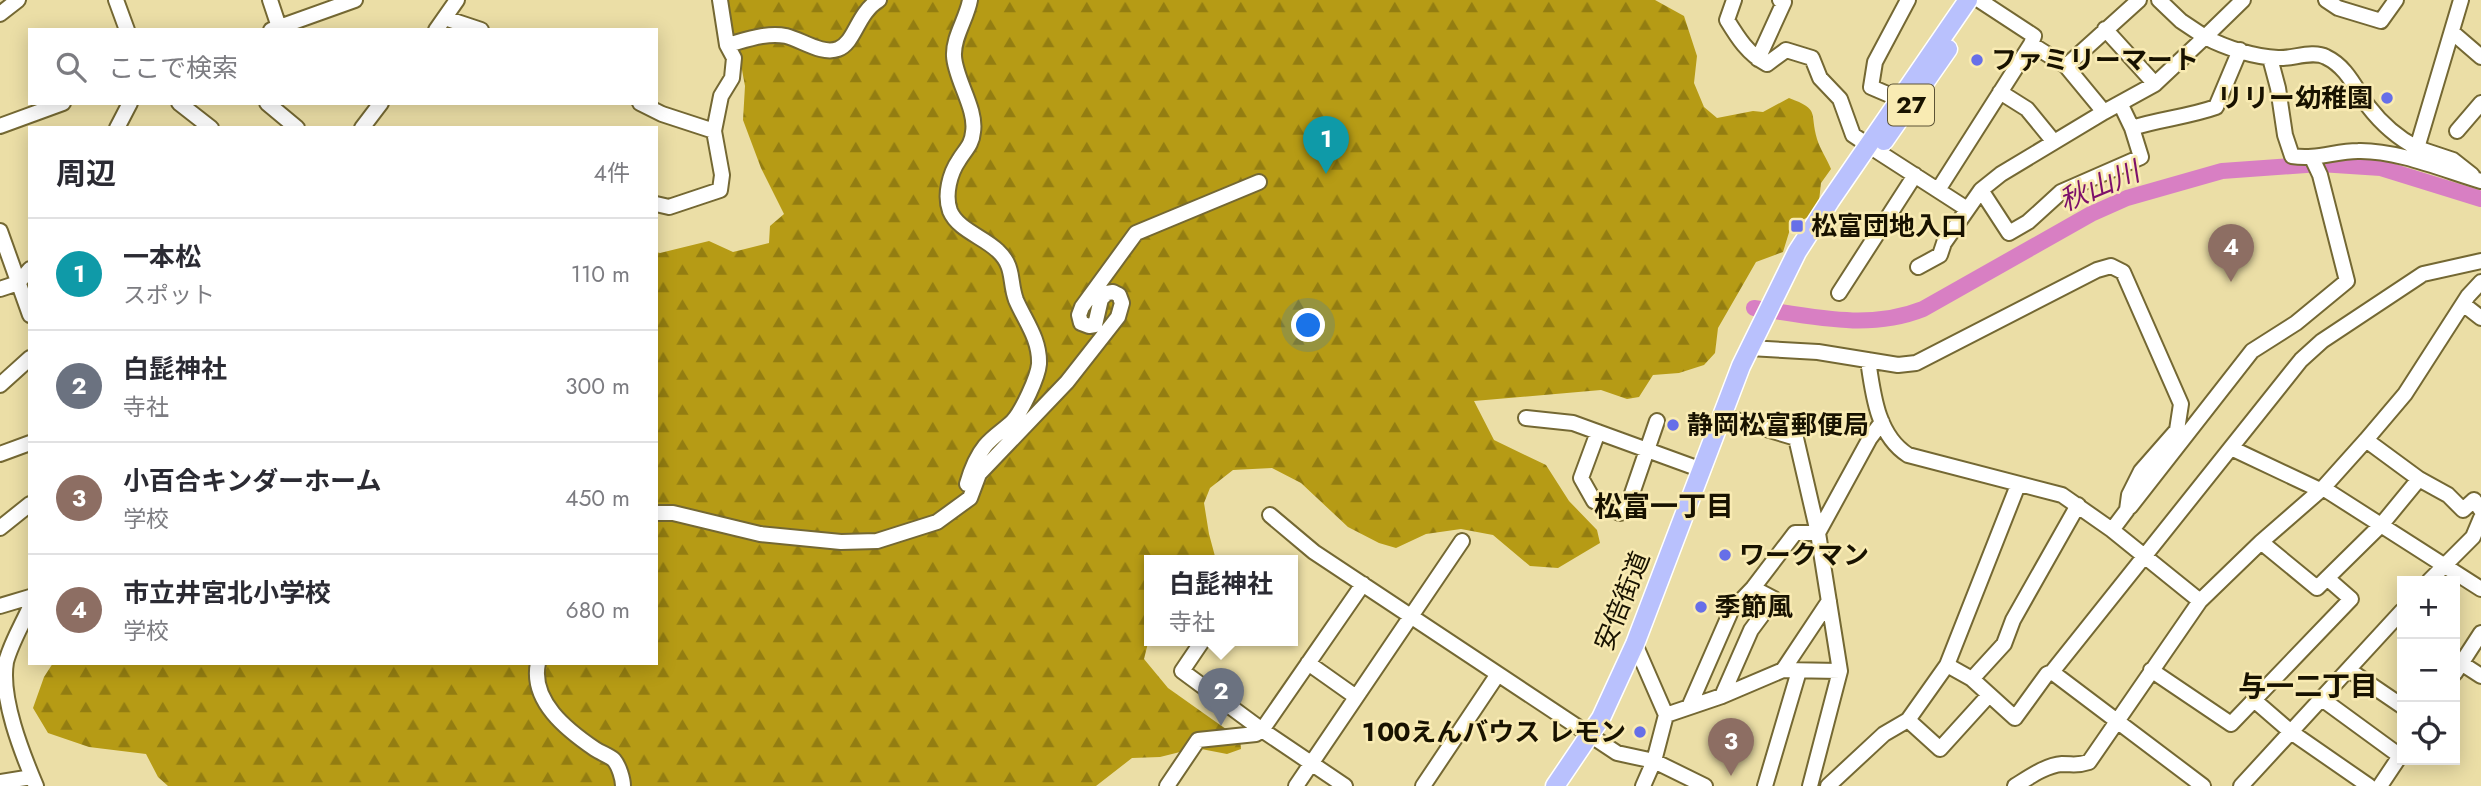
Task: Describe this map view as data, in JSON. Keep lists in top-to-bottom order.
{
  "streets": {
    "main road": ["27", "安倍街道"]
  },
  "districts": ["松富一丁目", "与一二丁目"],
  "water": ["秋山川"],
  "places": {
    "other": [
      "ファミリーマート",
      "リリー幼稚園",
      "静岡松富郵便局",
      "ワークマン",
      "季節風",
      "１００えんバウス レモン"
    ],
    "transit": ["松富団地入口"]
  },
  "page": {
    "search": "ここで検索",
    "pins": [
      "1",
      "4",
      "2",
      "3"
    ],
    "heading": ["周辺", "4件"],
    "list": [
      {
        "mark": "1",
        "name": "一本松",
        "note": "スポット",
        "value": "110 m"
      },
      {
        "mark": "2",
        "name": "白髭神社",
        "note": "寺社",
        "value": "300 m"
      },
      {
        "mark": "3",
        "name": "小百合キンダーホーム",
        "note": "学校",
        "value": "450 m"
      },
      {
        "mark": "4",
        "name": "市立井宮北小学校",
        "note": "学校",
        "value": "680 m"
      }
    ],
    "popup": ["白髭神社", "寺社"],
    "map_buttons": ["+", "−"]
  }
}
